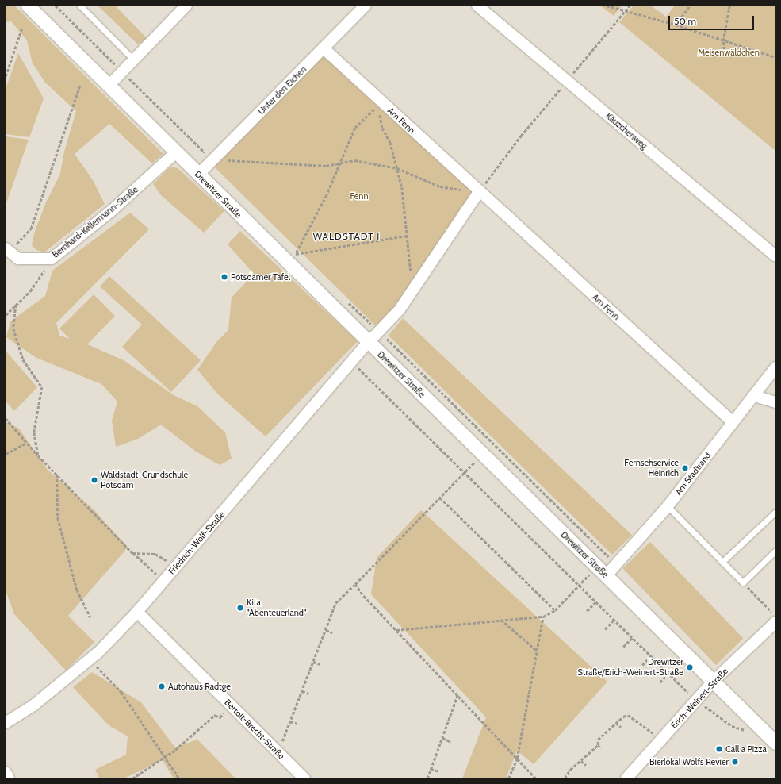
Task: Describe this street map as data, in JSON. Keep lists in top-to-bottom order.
{
  "streets": {
    "street": [
      "Unter den Eichen",
      "Am Fenn",
      "Käuzchenweg",
      "Drewitzer Straße",
      "Bernhard-Kellermann-Straße",
      "Am Stadtrand",
      "Friedrich-Wolf-Straße",
      "Erich-Weinert-Straße",
      "Bertolt-Brecht-Straße"
    ]
  },
  "crossings": [
    ["Unter den Eichen", "Am Fenn"],
    ["Unter den Eichen", "Drewitzer Straße"],
    ["Am Fenn", "Am Stadtrand"],
    ["Drewitzer Straße", "Bernhard-Kellermann-Straße"],
    ["Drewitzer Straße", "Am Stadtrand"],
    ["Drewitzer Straße", "Friedrich-Wolf-Straße"],
    ["Drewitzer Straße", "Erich-Weinert-Straße"],
    ["Friedrich-Wolf-Straße", "Bertolt-Brecht-Straße"]
  ],
  "districts": ["WALDSTADT I"],
  "parks": ["Meisenwäldchen", "Fenn"],
  "places": [
    "Potsdamer Tafel",
    "Fernsehservice Heinrich",
    "Waldstadt-Grundschule Potsdam",
    "Kita \"Abenteuerland\"",
    "Drewitzer Straße/Erich-Weinert-Straße",
    "Autohaus Radtge",
    "Call a Pizza",
    "Bierlokal Wolfs Revier"
  ],
  "scale_bar": "50 m"
}
